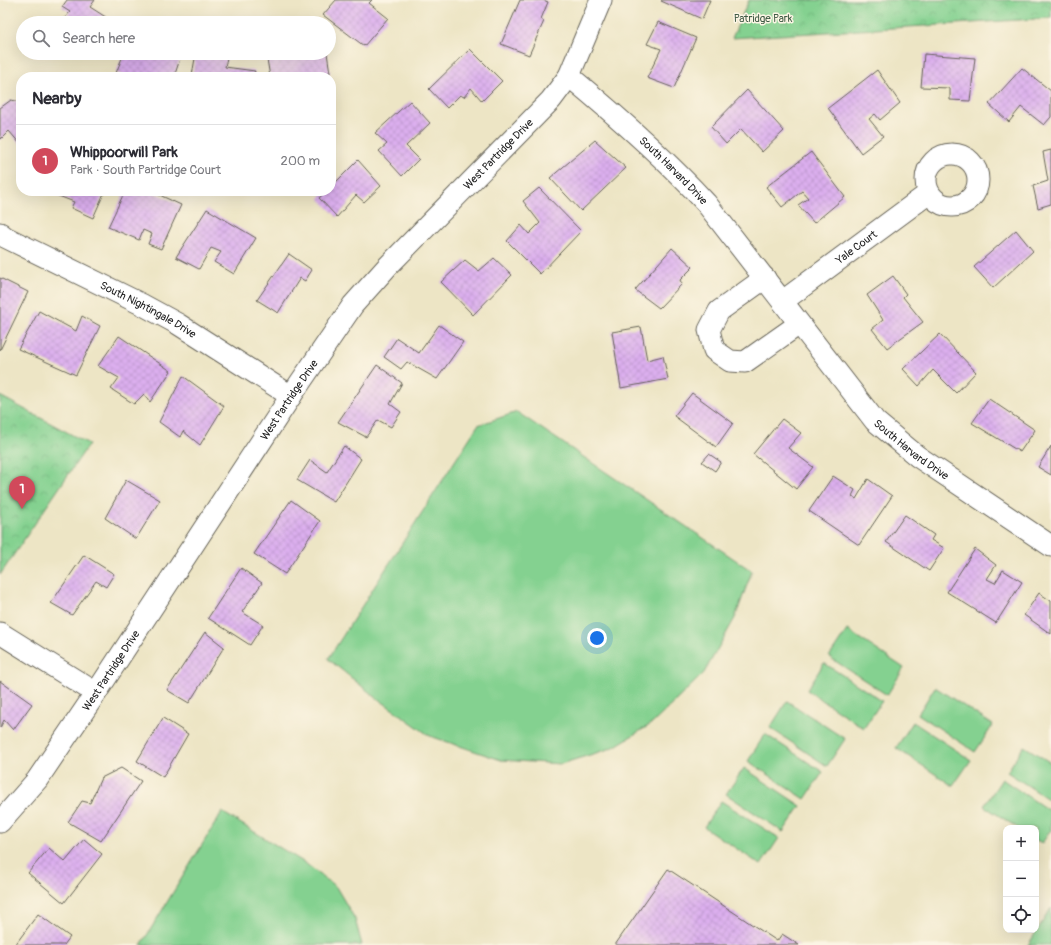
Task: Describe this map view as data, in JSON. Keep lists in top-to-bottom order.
{
  "streets": {
    "street": [
      "West Partridge Drive",
      "South Harvard Drive",
      "Yale Court",
      "South Nightingale Drive"
    ]
  },
  "crossings": [
    ["West Partridge Drive", "South Harvard Drive"],
    ["West Partridge Drive", "South Nightingale Drive"],
    ["South Harvard Drive", "Yale Court"]
  ],
  "parks": ["Patridge Park"],
  "page": {
    "search": "Search here",
    "heading": "Nearby",
    "list": [
      {
        "mark": "1",
        "name": "Whippoorwill Park",
        "note": "Park · South Partridge Court",
        "value": "200 m"
      }
    ],
    "pins": "1",
    "map_buttons": ["+", "−"]
  }
}
